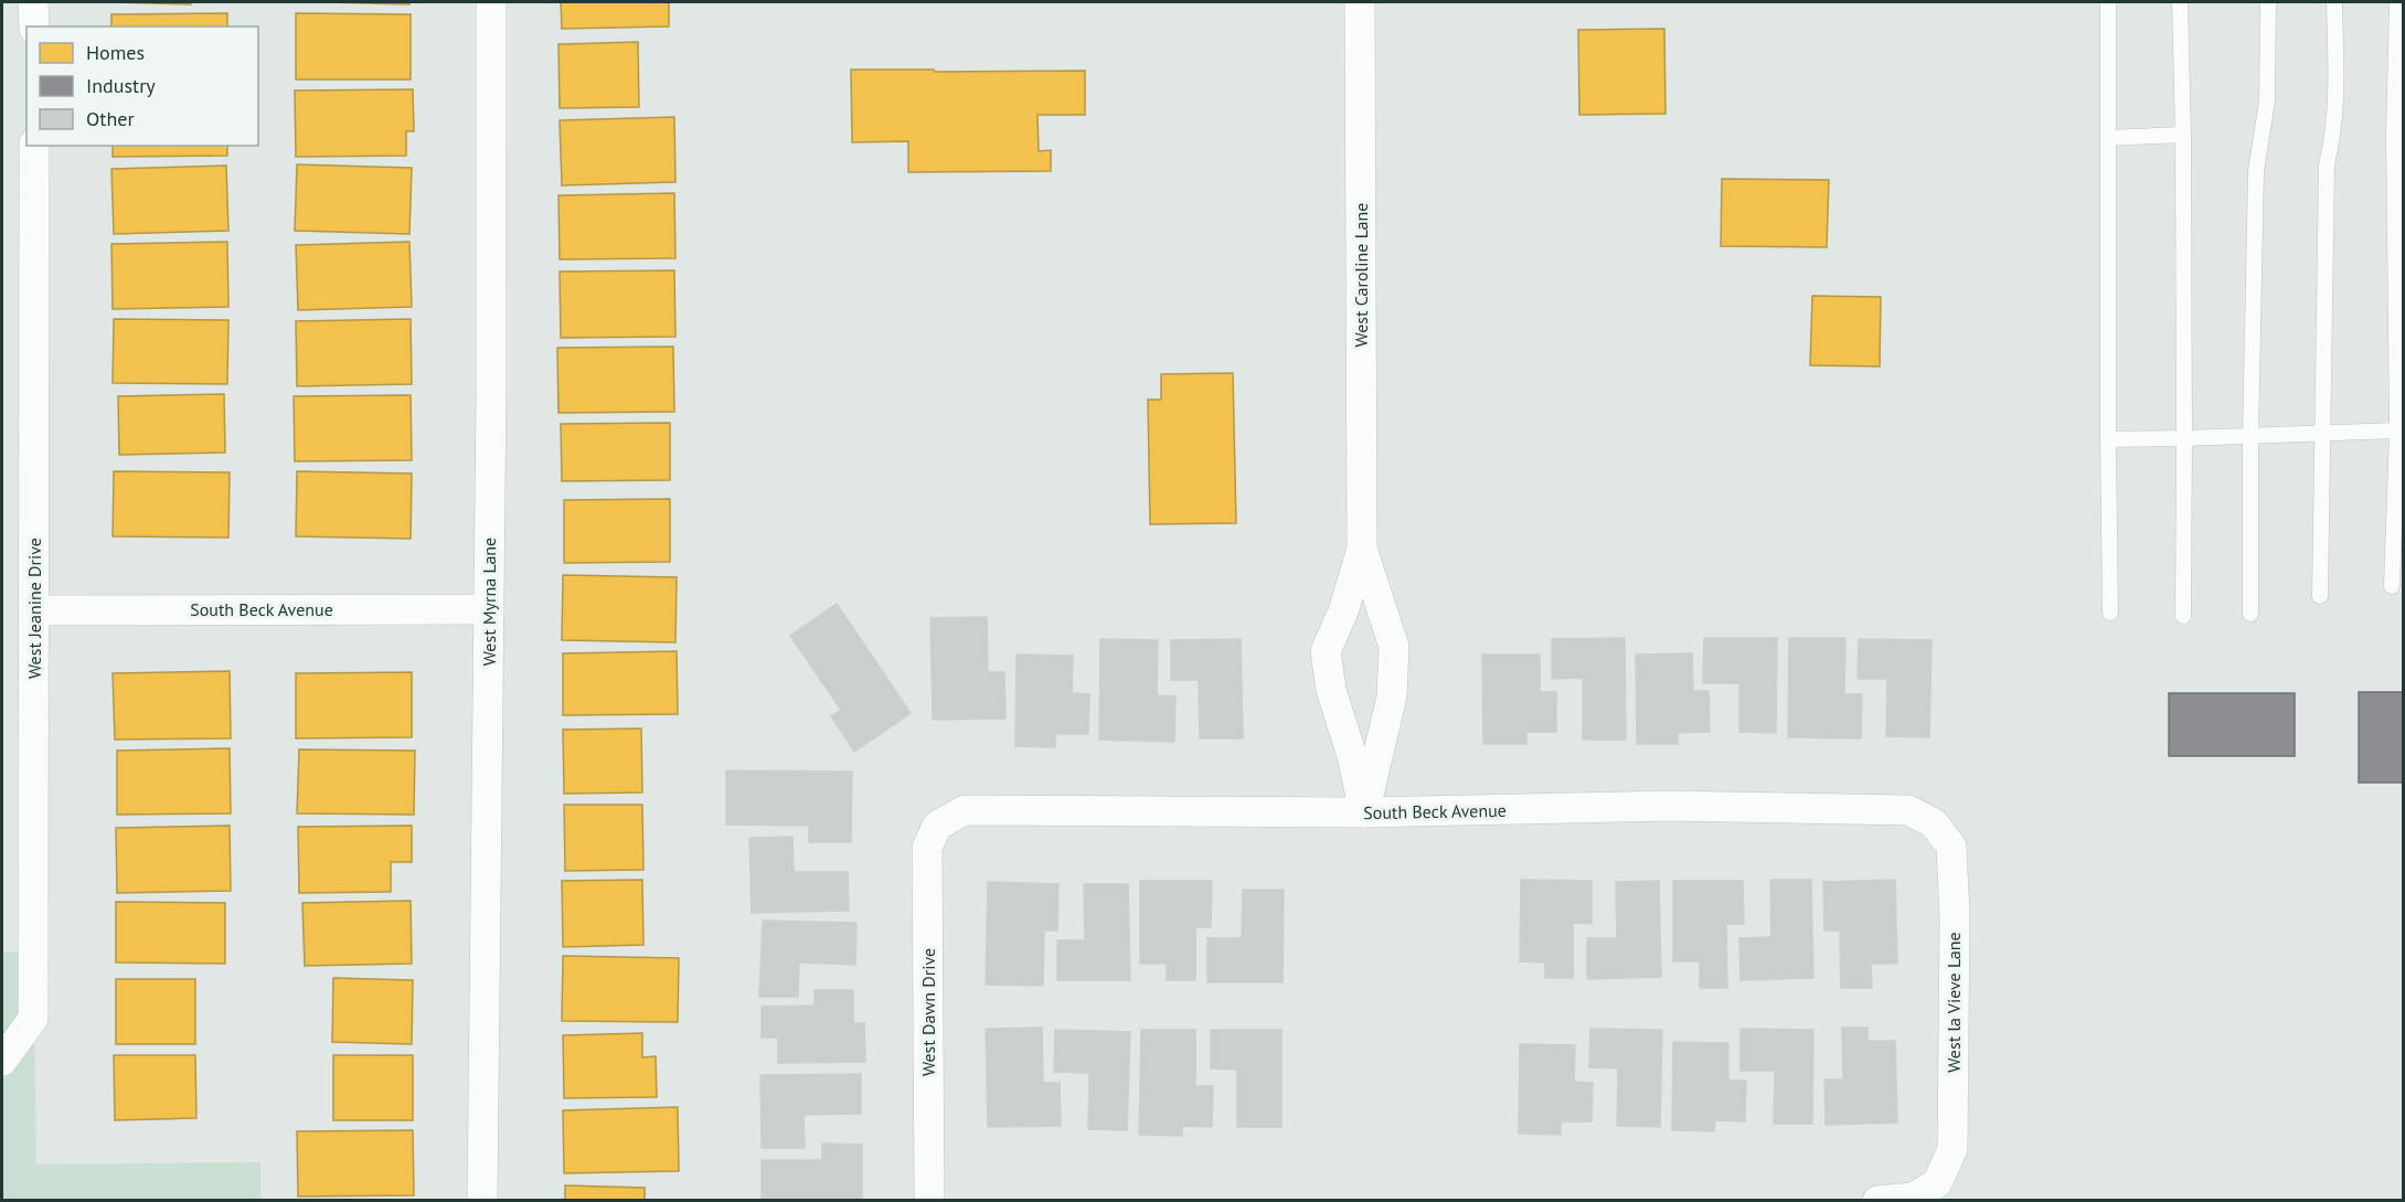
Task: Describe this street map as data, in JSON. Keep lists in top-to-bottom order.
{
  "streets": {
    "street": [
      "West Caroline Lane",
      "West Myrna Lane",
      "West Jeanine Drive",
      "South Beck Avenue",
      "West la Vieve Lane",
      "West Dawn Drive"
    ]
  },
  "crossings": [
    ["West Caroline Lane", "South Beck Avenue"],
    ["West Myrna Lane", "South Beck Avenue"],
    ["West Jeanine Drive", "South Beck Avenue"],
    ["South Beck Avenue", "West la Vieve Lane"],
    ["South Beck Avenue", "West Dawn Drive"]
  ],
  "legend": ["Homes", "Industry", "Other"]
}
